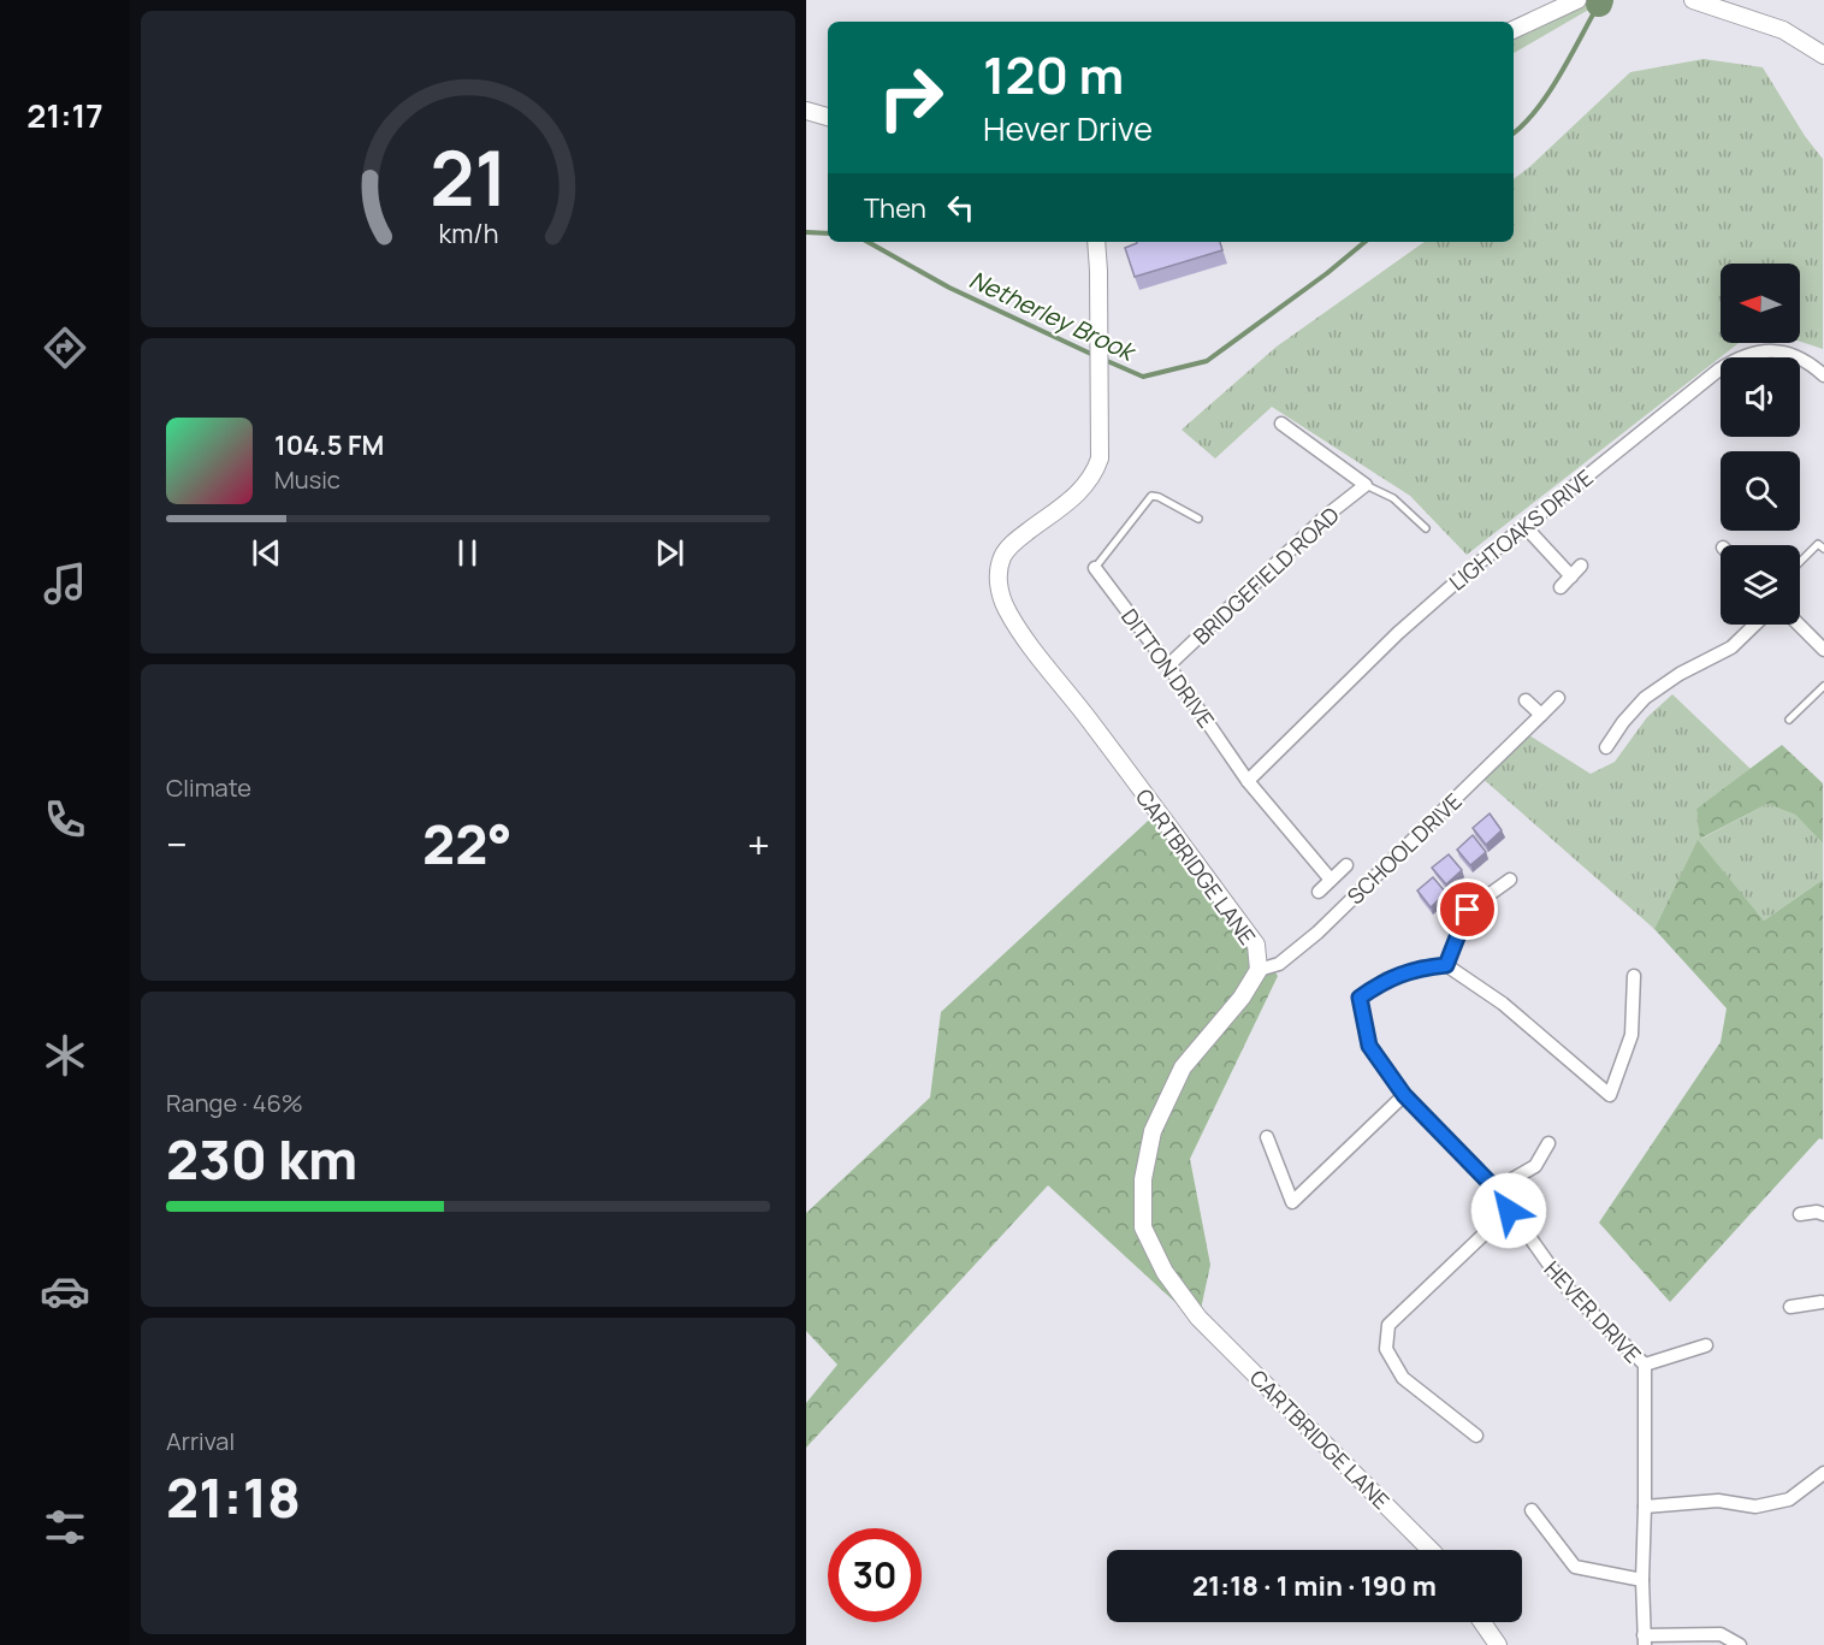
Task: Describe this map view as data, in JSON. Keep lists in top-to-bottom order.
{
  "streets": {
    "street": [
      "LIGHTOAKS DRIVE",
      "BRIDGEFIELD ROAD",
      "DITTON DRIVE",
      "SCHOOL DRIVE",
      "CARTBRIDGE LANE",
      "HEVER DRIVE"
    ]
  },
  "crossings": [
    ["LIGHTOAKS DRIVE", "DITTON DRIVE"],
    ["BRIDGEFIELD ROAD", "DITTON DRIVE"],
    ["SCHOOL DRIVE", "CARTBRIDGE LANE"]
  ],
  "water": ["Netherley Brook"],
  "north": "left",
  "page": {
    "tabs": "21:17",
    "turn": ["120 m", "Hever Drive"],
    "then": "Then",
    "song": ["104.5 FM", "Music"],
    "tile": [
      "Climate",
      ["Range · 46%", "230 km"],
      ["Arrival", "21:18"]
    ],
    "heat": ["−", "22°", "+"],
    "limit": "30",
    "trip": "21:18 · 1 min · 190 m",
    "gauge": ["21", "km/h"]
  }
}
